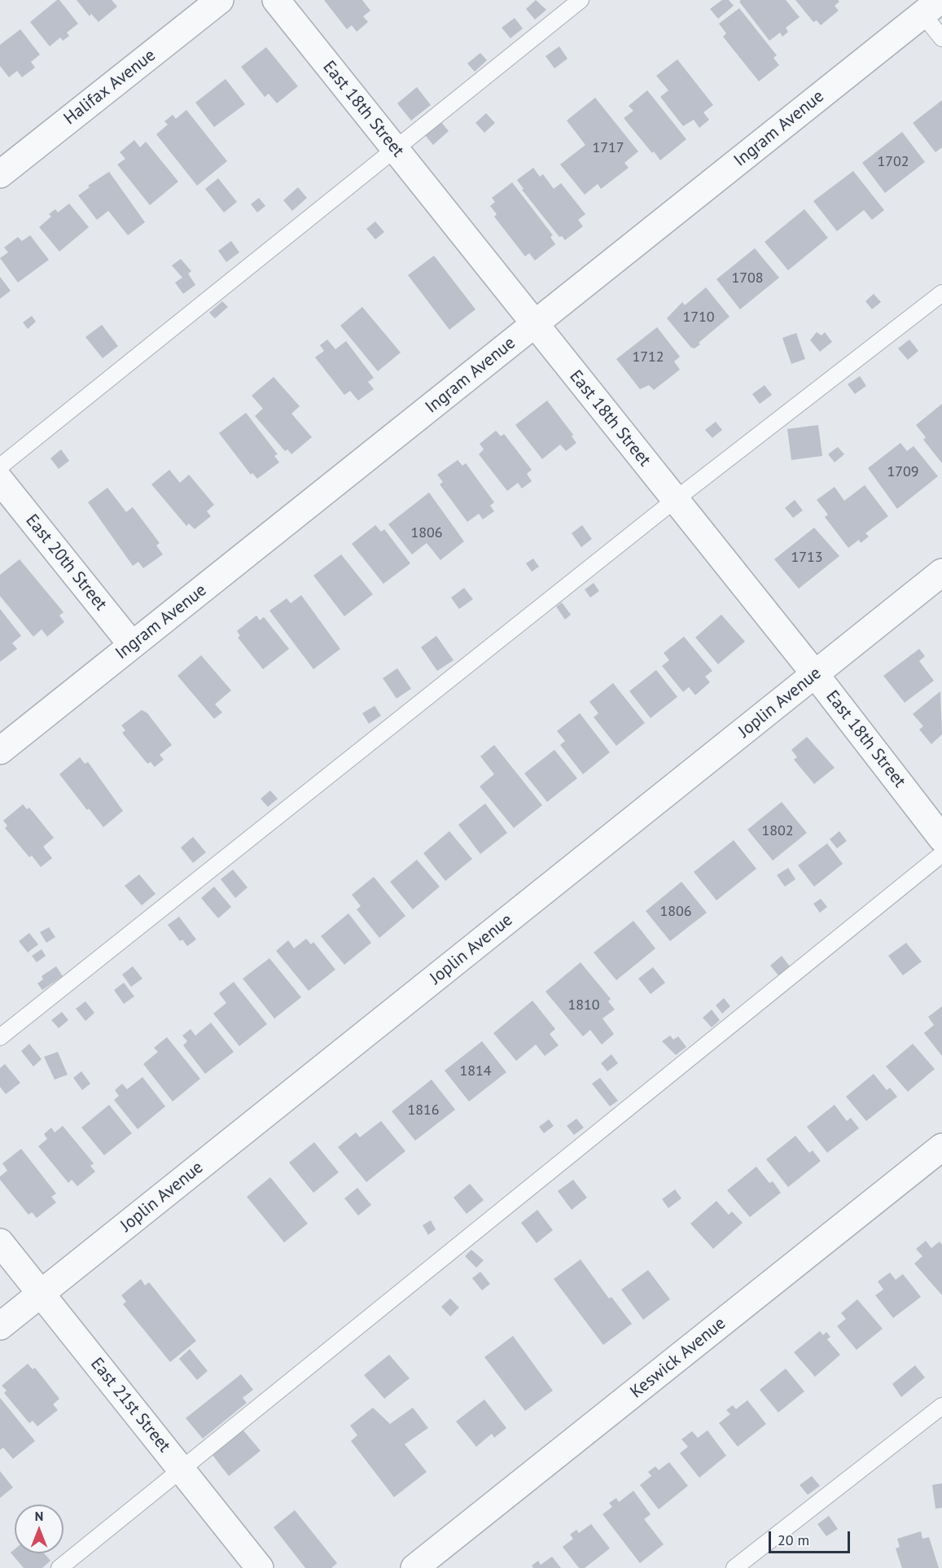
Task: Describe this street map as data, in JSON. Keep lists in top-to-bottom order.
{
  "streets": {
    "street": [
      "Halifax Avenue",
      "East 18th Street",
      "Ingram Avenue",
      "East 20th Street",
      "Joplin Avenue",
      "Keswick Avenue",
      "East 21st Street"
    ]
  },
  "crossings": [
    ["East 18th Street", "Ingram Avenue"],
    ["East 18th Street", "Joplin Avenue"],
    ["Ingram Avenue", "East 20th Street"],
    ["Joplin Avenue", "East 21st Street"]
  ],
  "house_numbers": [
    "1717",
    "1702",
    "1708",
    "1710",
    "1712",
    "1709",
    "1806",
    "1713",
    "1802",
    "1806",
    "1810",
    "1814",
    "1816"
  ],
  "scale_bar": "20 m",
  "north": "top"
}
